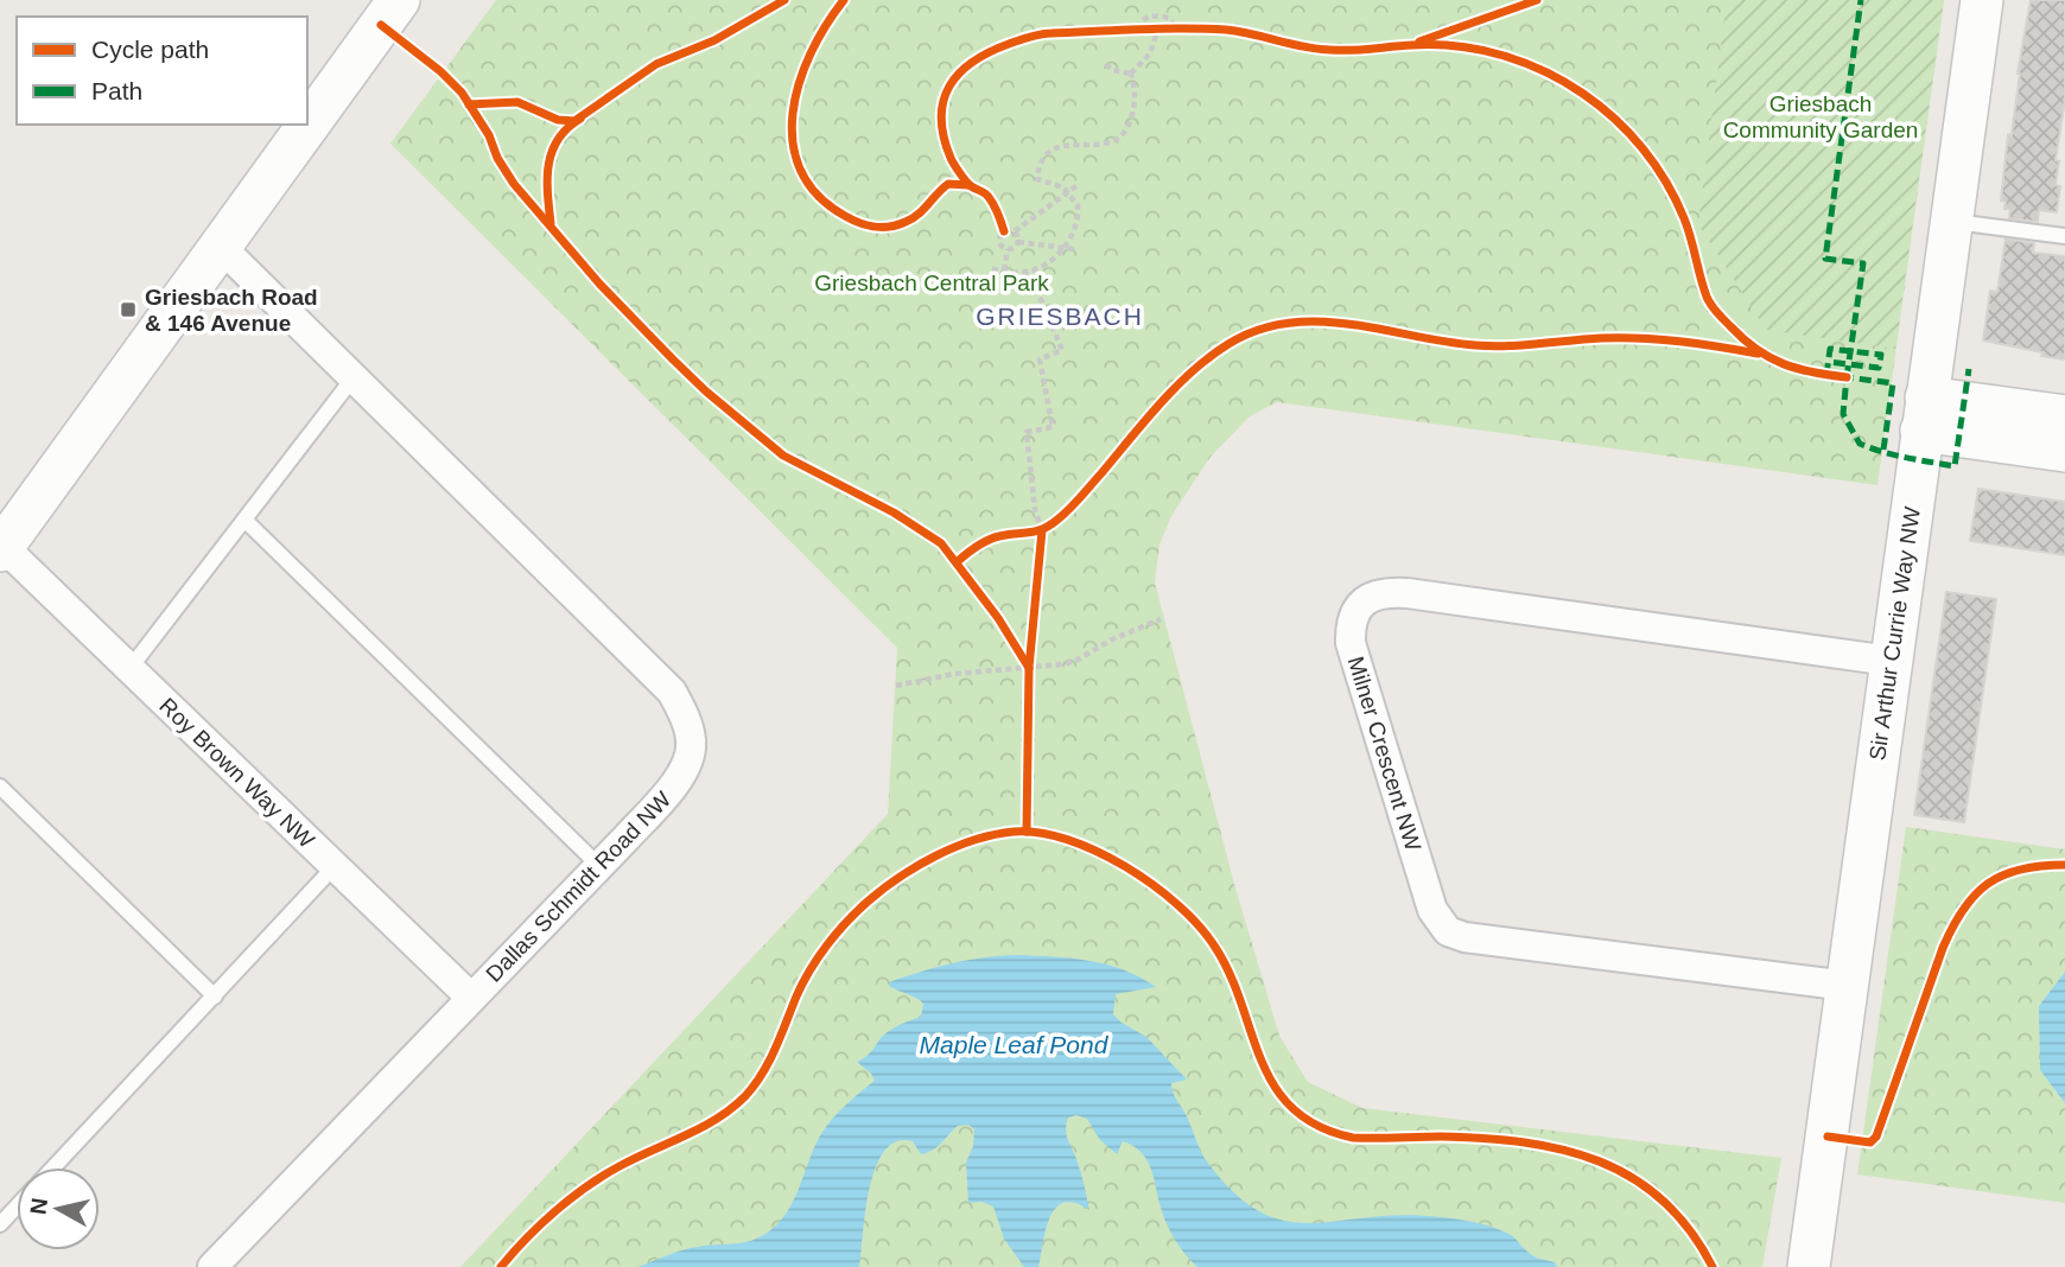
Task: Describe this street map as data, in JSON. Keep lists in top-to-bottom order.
{
  "streets": {
    "street": [
      "Sir Arthur Currie Way NW",
      "Milner Crescent NW",
      "Roy Brown Way NW",
      "Dallas Schmidt Road NW"
    ]
  },
  "crossings": [
    ["Sir Arthur Currie Way NW", "Milner Crescent NW"],
    ["Roy Brown Way NW", "Dallas Schmidt Road NW"]
  ],
  "districts": ["GRIESBACH"],
  "water": ["Maple Leaf Pond"],
  "parks": ["Griesbach Community Garden", "Griesbach Central Park"],
  "places": {
    "transit": ["Griesbach Road & 146 Avenue"]
  },
  "legend": ["Cycle path", "Path"],
  "north": "left"
}
